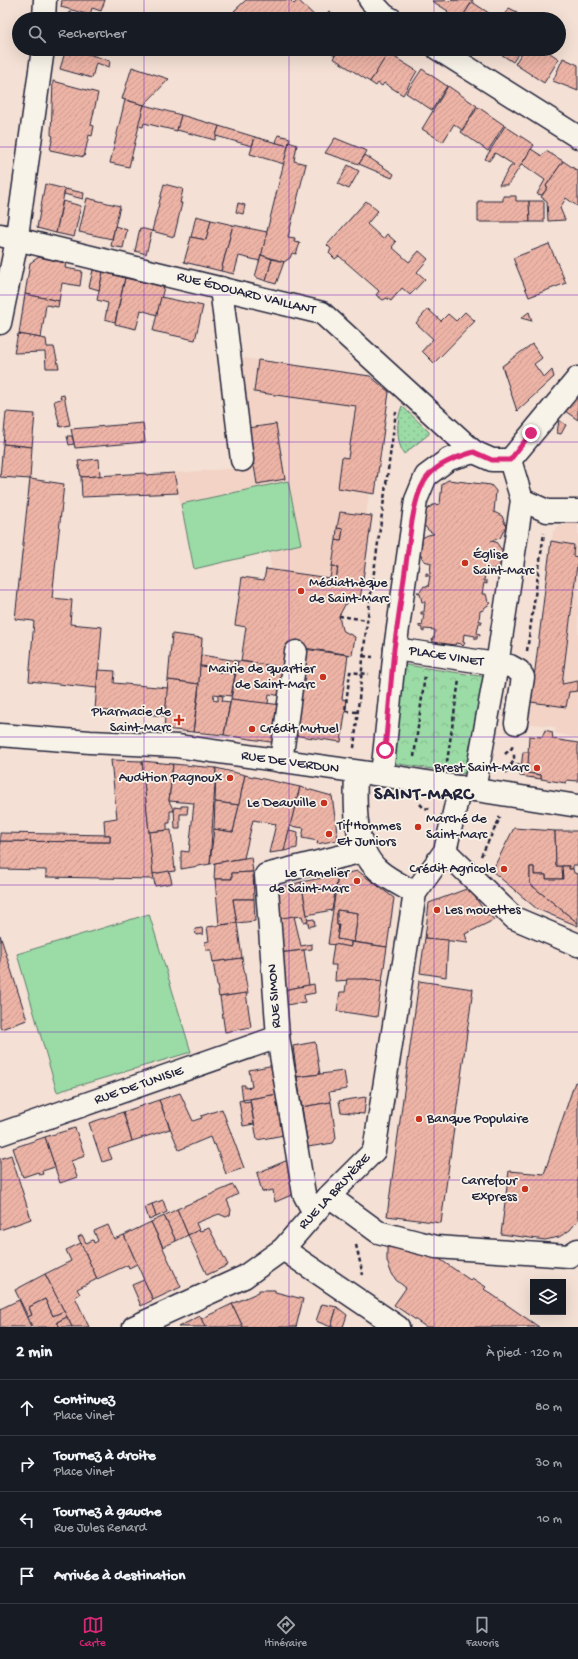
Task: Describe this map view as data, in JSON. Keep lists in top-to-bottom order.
{
  "streets": {
    "street": [
      "RUE ÉDOUARD VAILLANT",
      "PLACE VINET",
      "RUE DE VERDUN",
      "RUE SIMON",
      "RUE DE TUNISIE",
      "RUE LA BRUYÈRE"
    ]
  },
  "crossings": [
    ["RUE ÉDOUARD VAILLANT", "PLACE VINET"],
    ["PLACE VINET", "RUE DE VERDUN"],
    ["RUE SIMON", "RUE DE TUNISIE"],
    ["RUE SIMON", "RUE LA BRUYÈRE"]
  ],
  "districts": ["SAINT-MARC"],
  "places": {
    "other": [
      "Église Saint-Marc",
      "Médiathèque de Saint-Marc",
      "Mairie de quartier de Saint-Marc",
      "Crédit Mutuel",
      "Brest Saint-Marc",
      "Audition Pagnoux",
      "Le Deauville",
      "Marché de Saint-Marc",
      "Tif'Hommes Et Juniors",
      "Crédit Agricole",
      "Le Tamelier de Saint-Marc",
      "Les mouettes",
      "Banque Populaire",
      "Carrefour Express"
    ],
    "health": ["Pharmacie de Saint-Marc"]
  },
  "page": {
    "search": "Rechercher",
    "heading": ["2 min", "À pied · 120 m"],
    "list": [
      ["Continuez", "Place Vinet", "80 m"],
      ["Tournez à droite", "Place Vinet", "30 m"],
      ["Tournez à gauche", "Rue Jules Renard", "10 m"],
      "Arrivée à destination"
    ],
    "nav": ["Carte", "Itinéraire", "Favoris"]
  }
}
